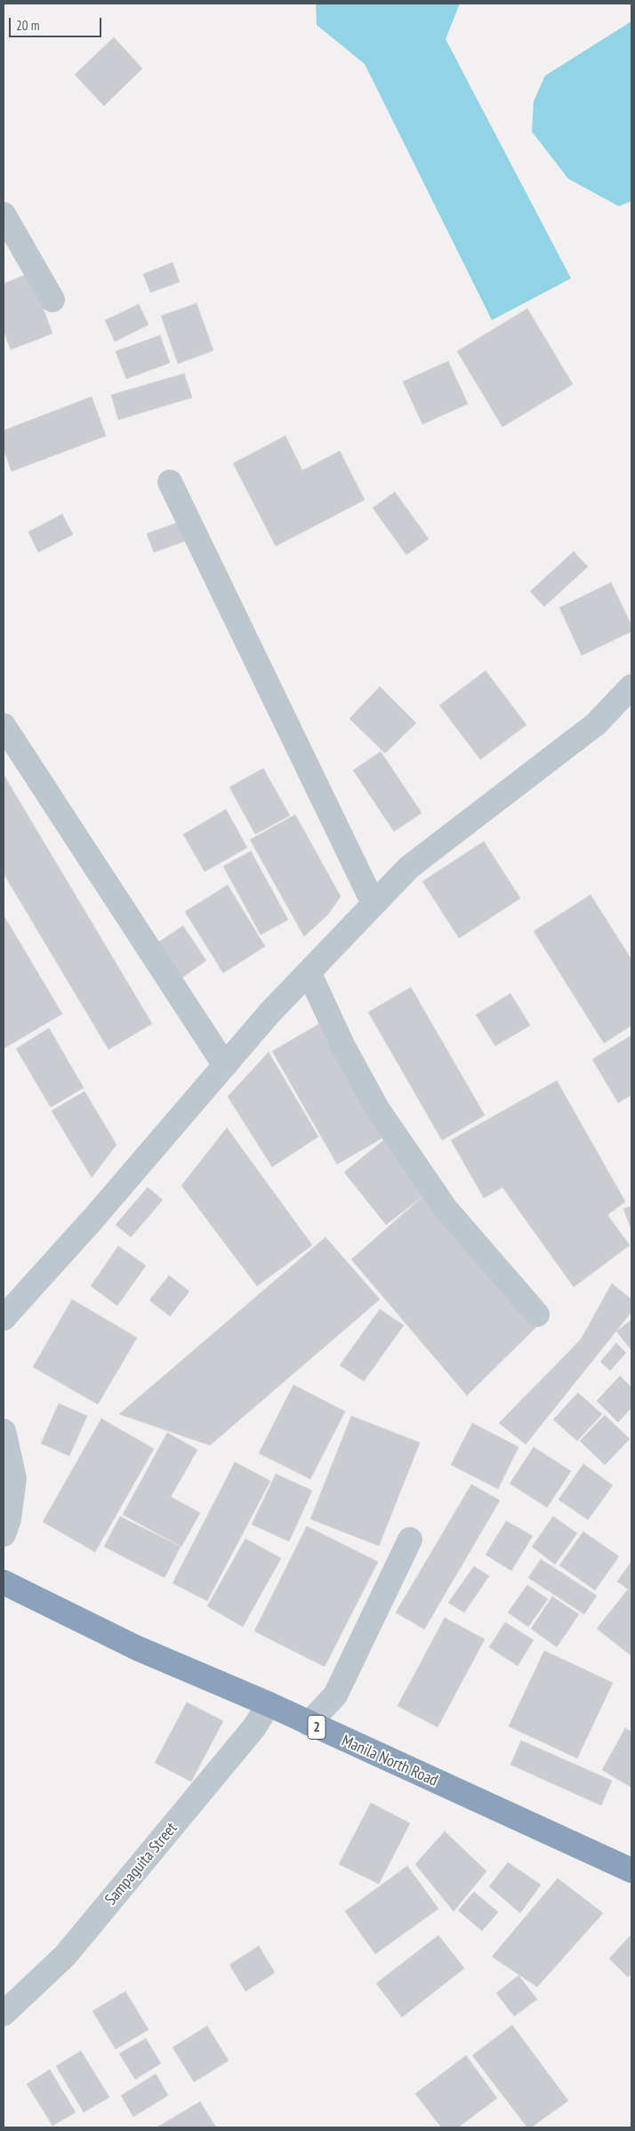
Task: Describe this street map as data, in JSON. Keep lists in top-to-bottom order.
{
  "streets": {
    "highway": ["2", "Manila North Road"],
    "street": ["Sampaguita Street"]
  },
  "crossings": [
    ["Manila North Road", "Sampaguita Street"]
  ],
  "scale_bar": "20 m"
}
